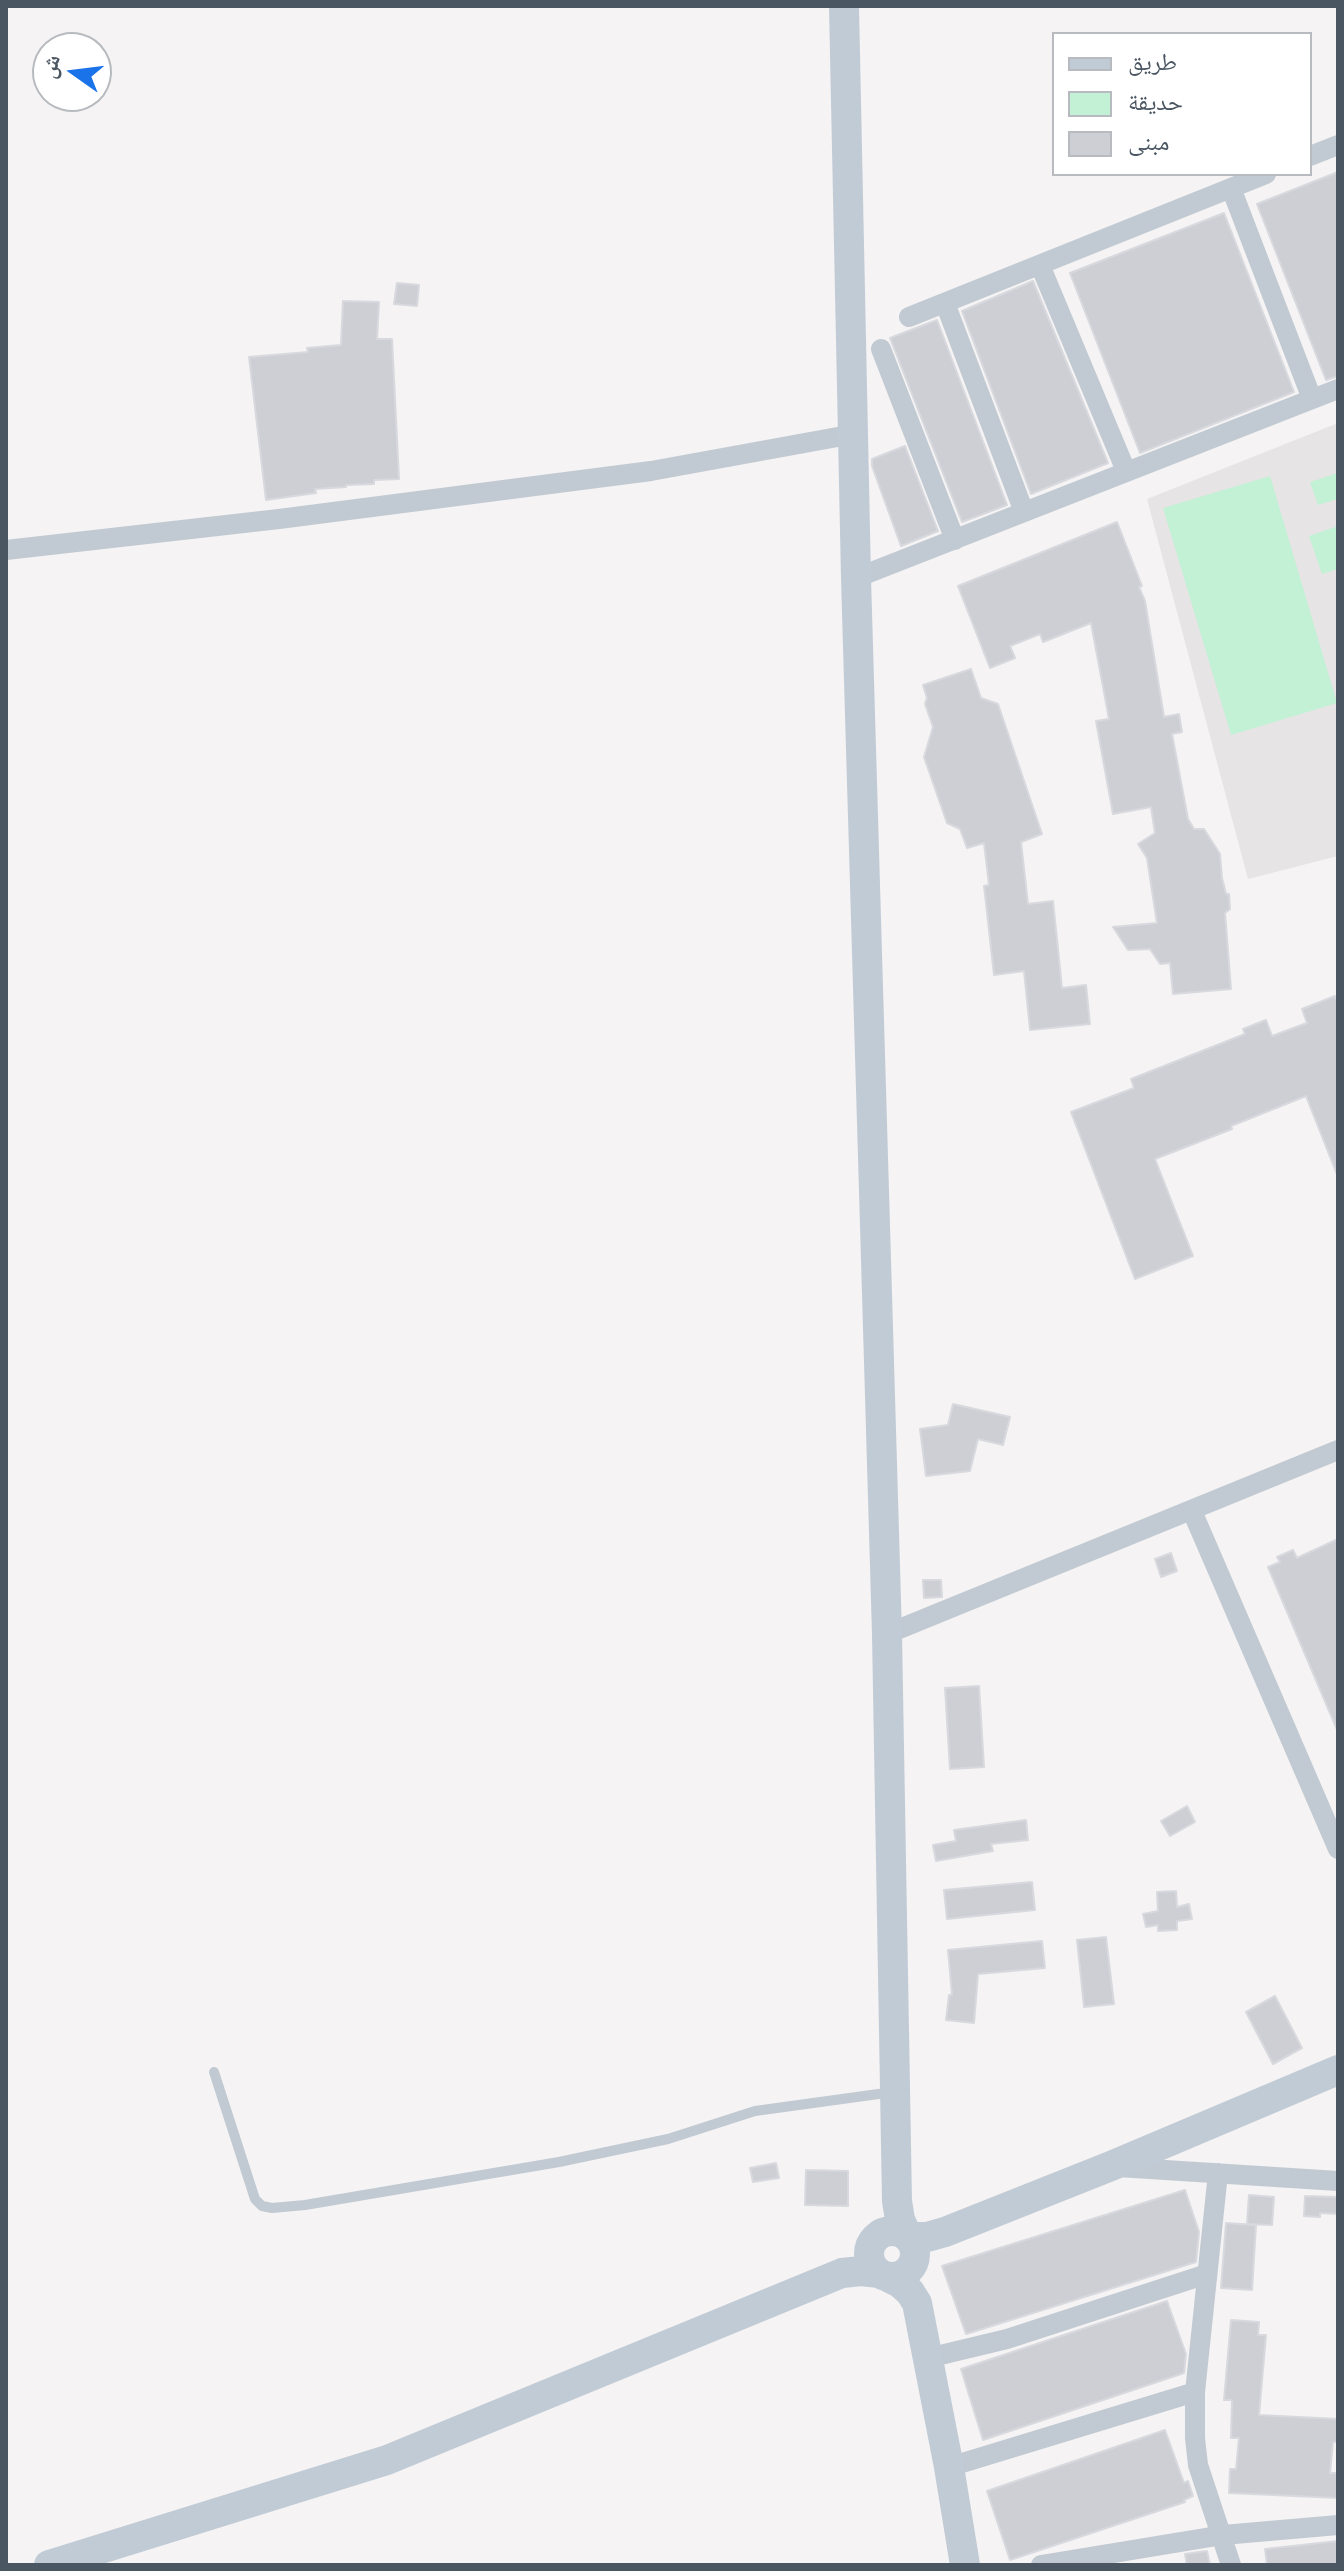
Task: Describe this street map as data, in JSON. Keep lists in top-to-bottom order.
{
  "legend": ["طريق", "حديقة", "مبنى"],
  "north": "left"
}
